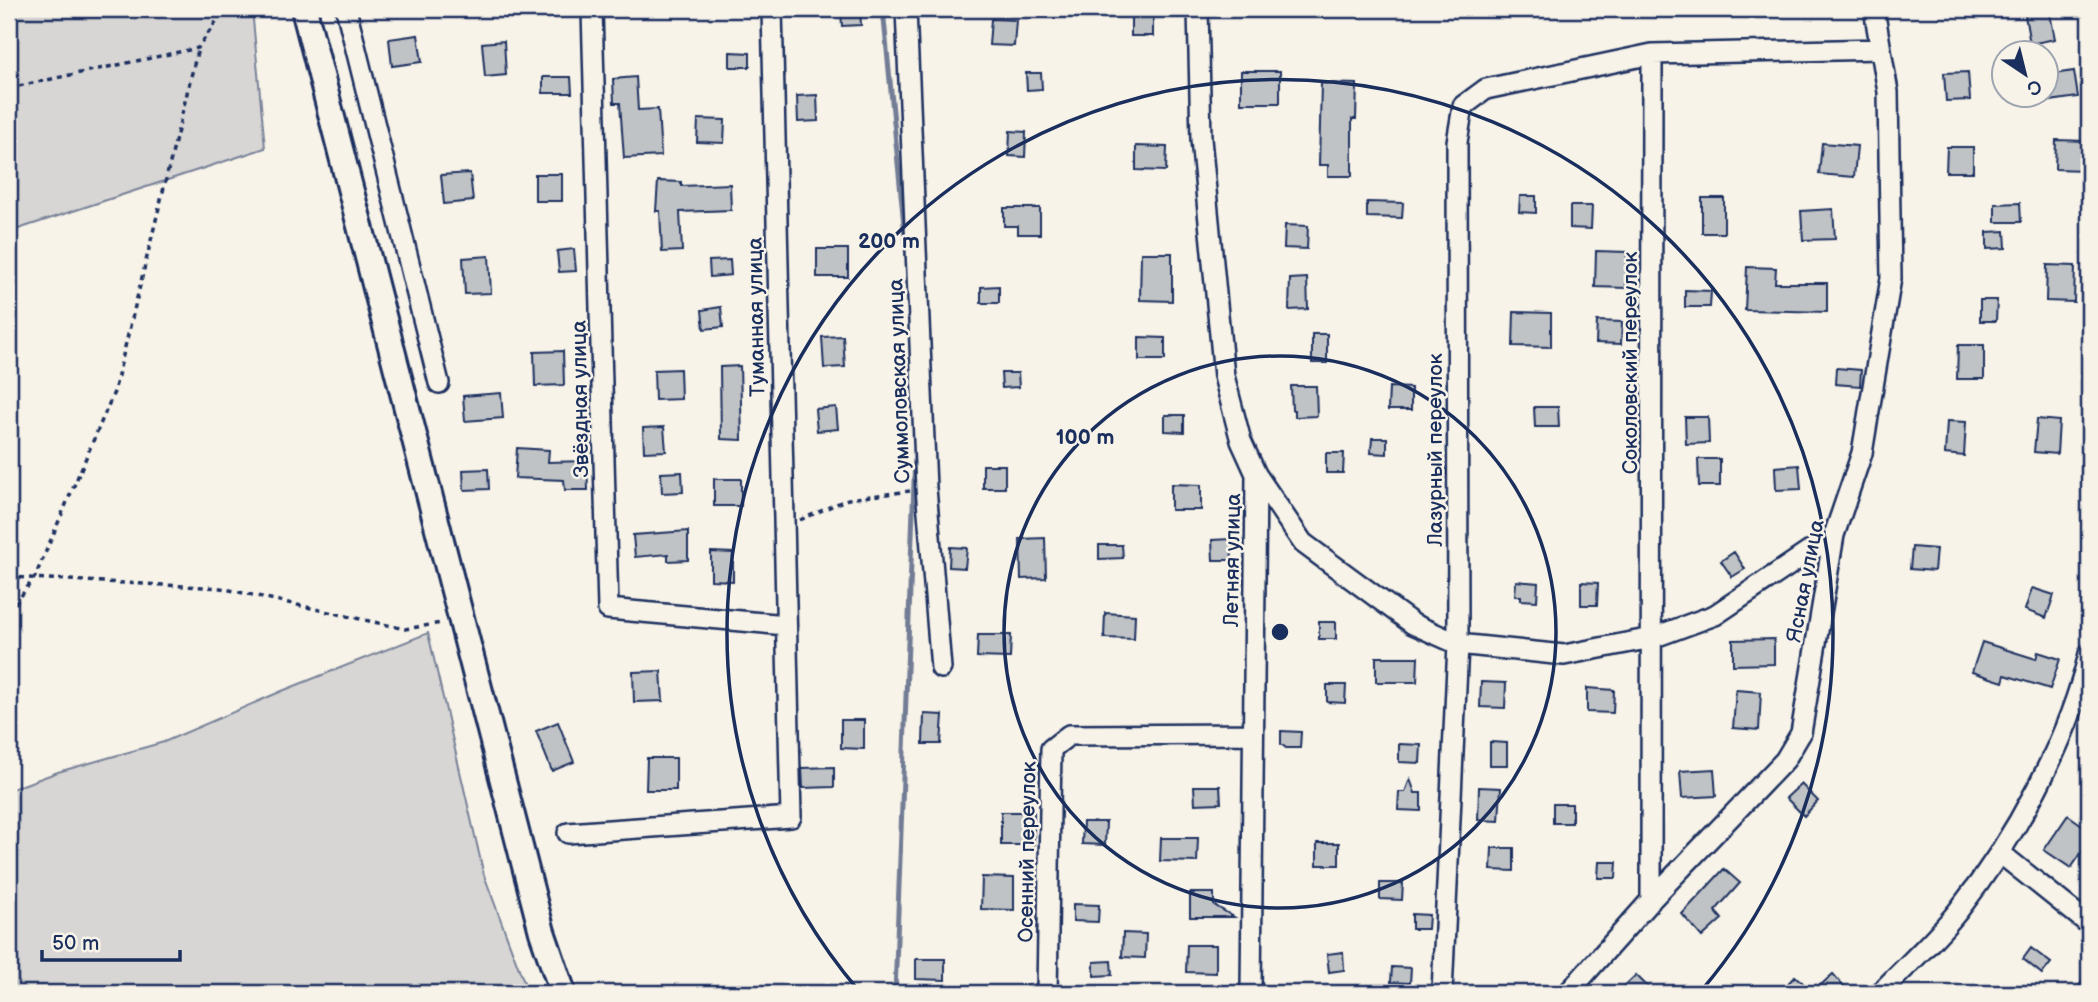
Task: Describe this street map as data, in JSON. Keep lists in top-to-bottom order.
{
  "streets": {
    "street": [
      "Туманная улица",
      "Соколовский переулок",
      "Суммоловская улица",
      "Звёздная улица",
      "Лазурный переулок",
      "Летняя улица",
      "Ясная улица",
      "Осенний переулок"
    ]
  },
  "crossings": [
    ["Туманная улица", "Звёздная улица"],
    ["Соколовский переулок", "Лазурный переулок"],
    ["Соколовский переулок", "Ясная улица"],
    ["Летняя улица", "Осенний переулок"]
  ],
  "scale_bar": "50 m",
  "north": "bottom right",
  "rings": ["200 m", "100 m"]
}
